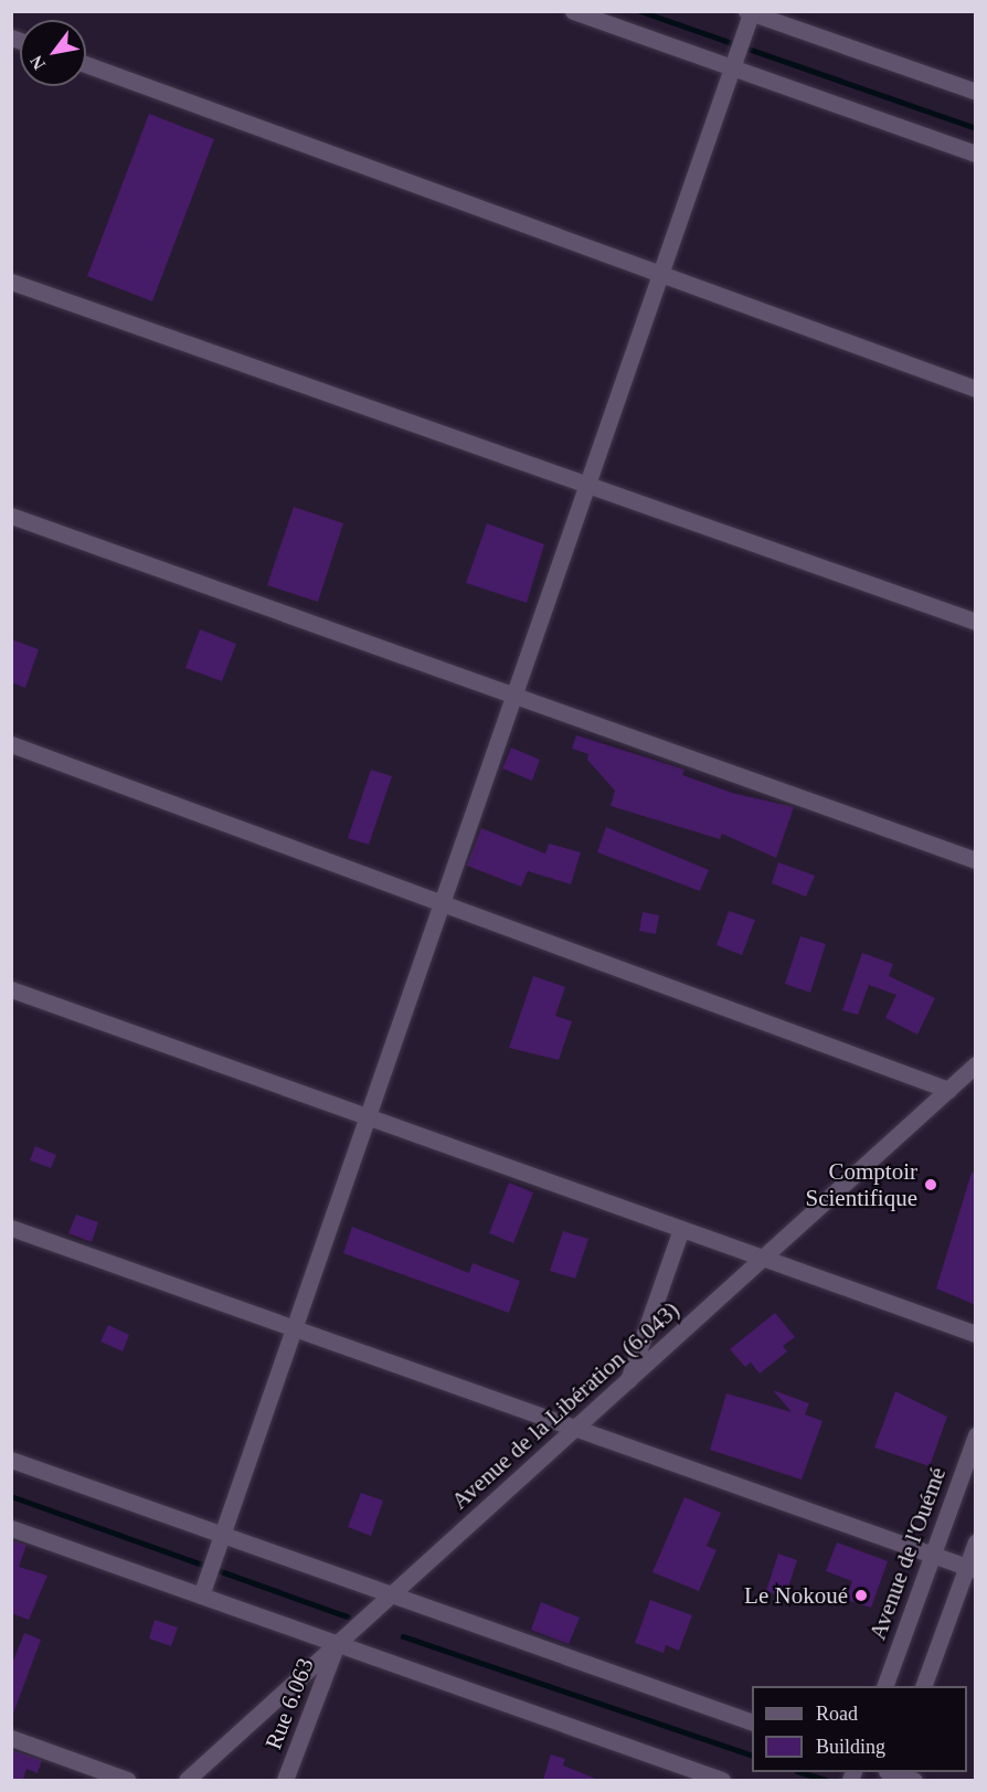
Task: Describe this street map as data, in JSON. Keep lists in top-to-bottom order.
{
  "streets": {
    "street": ["Avenue de la Libération (6.043)", "Avenue de l'Ouémé", "Rue 6.063"]
  },
  "crossings": [
    ["Avenue de la Libération (6.043)", "Rue 6.063"]
  ],
  "places": ["Comptoir Scientifique", "Le Nokoué"],
  "legend": ["Road", "Building"],
  "north": "bottom left"
}
